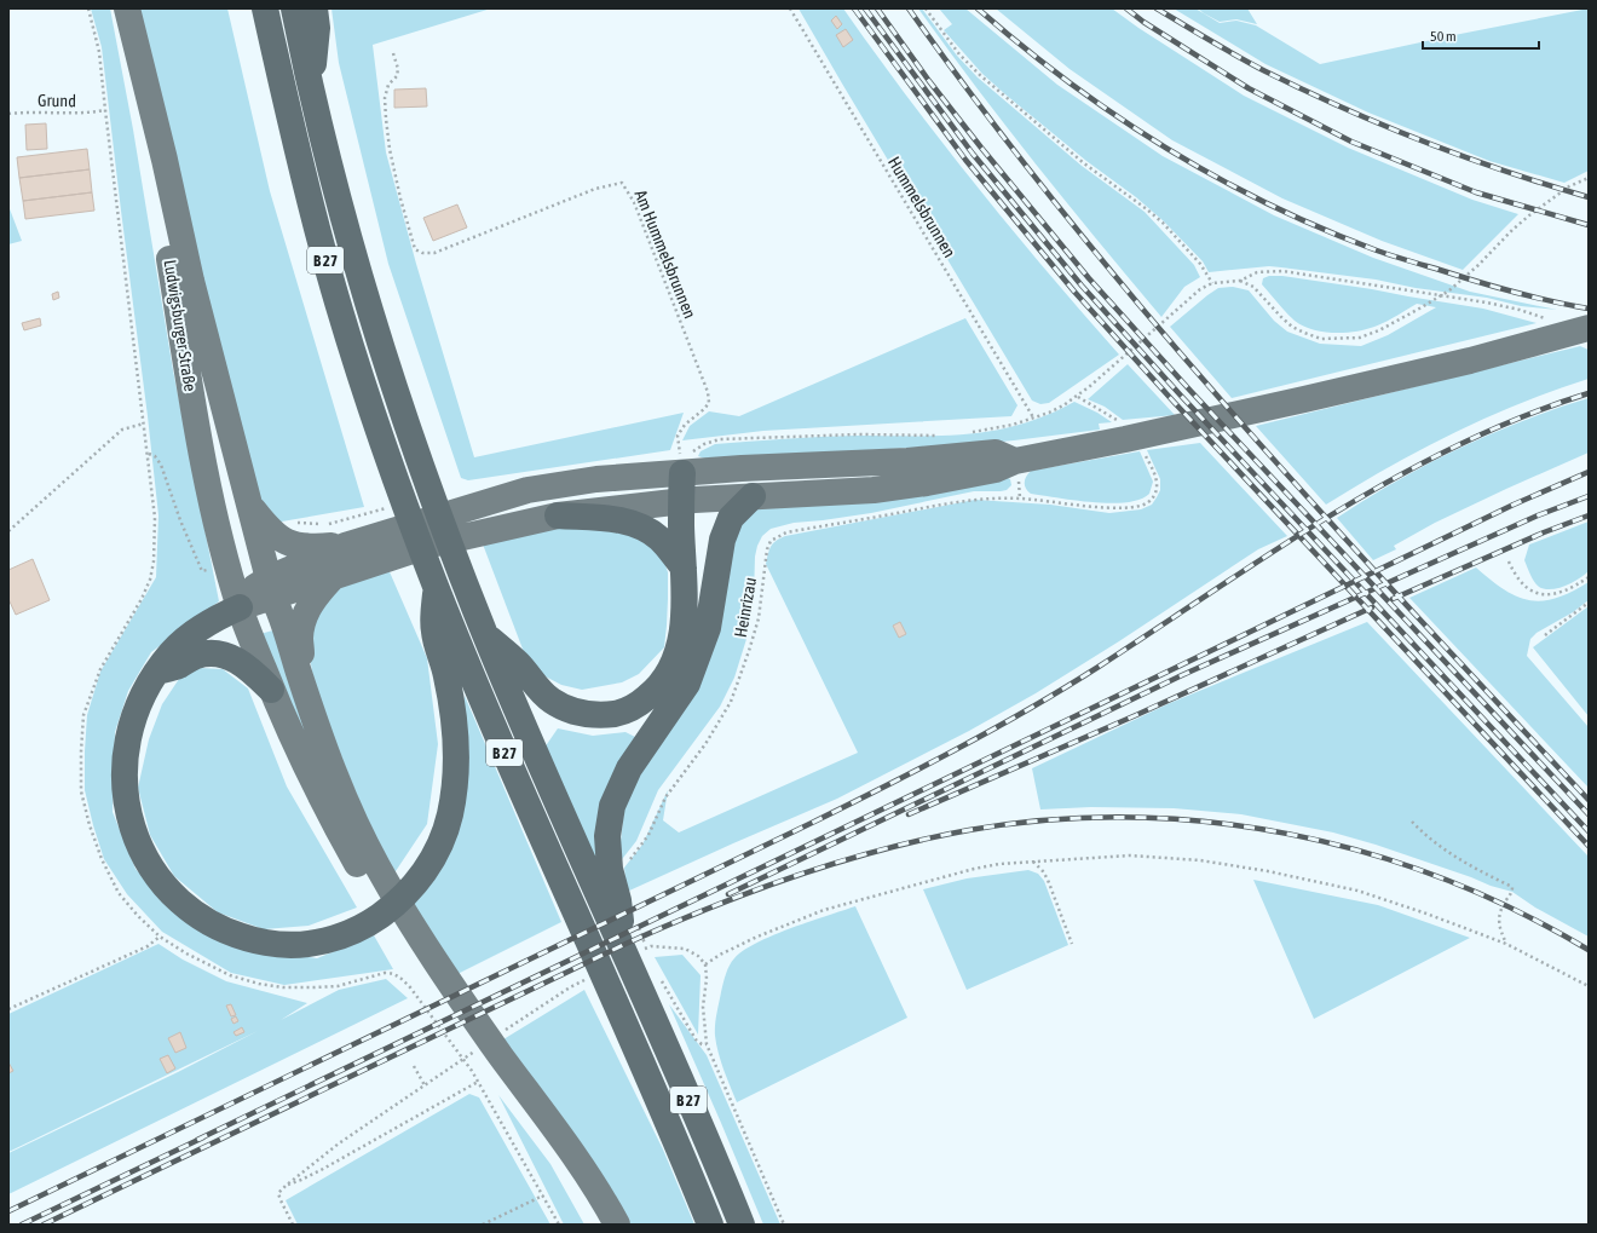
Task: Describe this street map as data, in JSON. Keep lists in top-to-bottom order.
{
  "streets": {
    "highway": ["B 27"],
    "main road": ["Ludwigsburger Straße"],
    "path": [
      "Grund",
      "Hummelsbrunnen",
      "Am Hummelsbrunnen",
      "Heinrizau"
    ]
  },
  "crossings": [
    ["Am Hummelsbrunnen", "B 27"],
    ["B 27", "Ludwigsburger Straße"]
  ],
  "scale_bar": "50 m"
}
